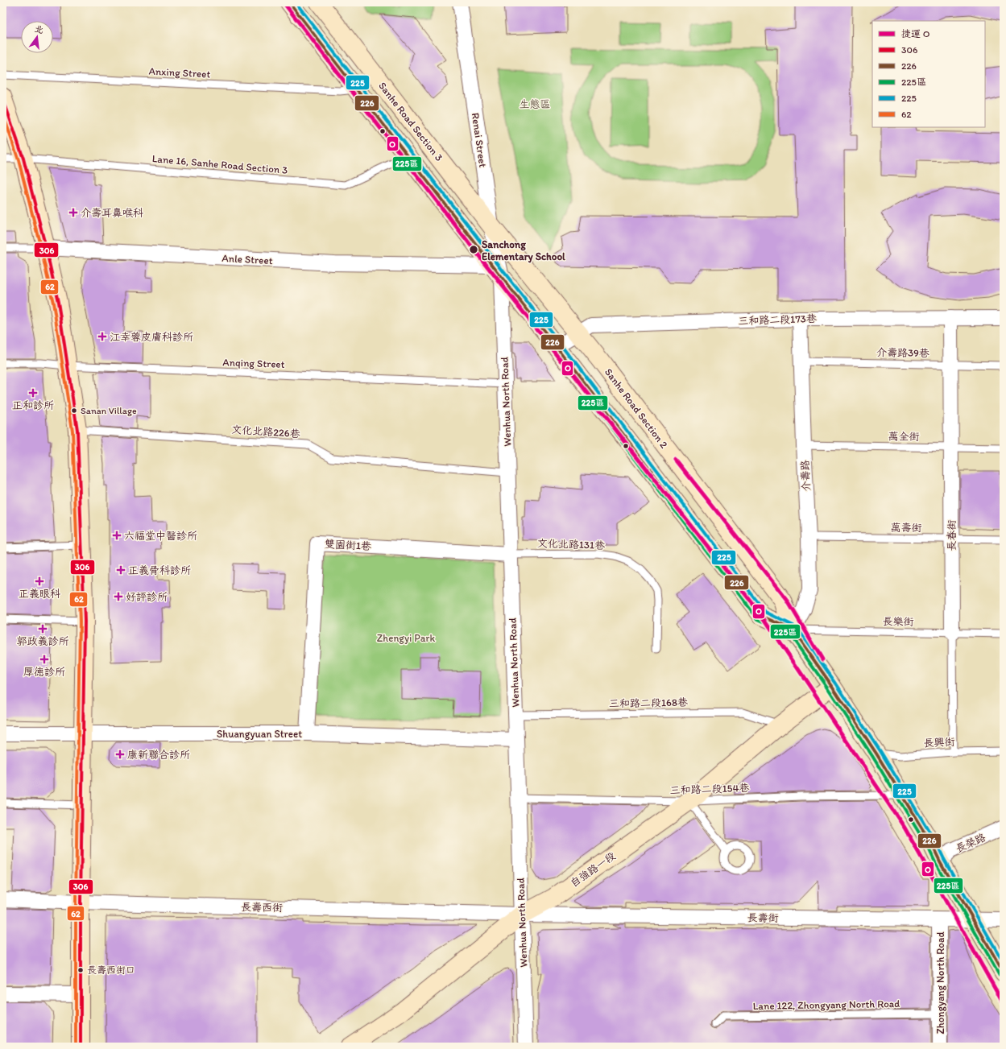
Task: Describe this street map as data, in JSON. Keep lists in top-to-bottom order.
{
  "streets": {
    "main road": ["Sanhe Road Section 3", "Sanhe Road Section 2", "自強路一段"],
    "street": [
      "Renai Street",
      "Anle Street",
      "三和路二段173巷",
      "Wenhua North Road",
      "介壽路",
      "長春街",
      "雙園街1巷",
      "Shuangyuan Street",
      "長榮路",
      "長壽西街",
      "長壽街",
      "Zhongyang North Road"
    ],
    "lane": [
      "Anxing Street",
      "Lane 16, Sanhe Road Section 3",
      "介壽路39巷",
      "Anqing Street",
      "文化北路226巷",
      "萬全街",
      "萬壽街",
      "文化北路131巷",
      "長樂街",
      "三和路二段168巷",
      "長興街",
      "三和路二段154巷",
      "Lane 122, Zhongyang North Road"
    ]
  },
  "crossings": [
    ["Sanhe Road Section 3", "Renai Street"],
    ["Sanhe Road Section 3", "Sanhe Road Section 2"],
    ["Renai Street", "Anle Street"],
    ["Renai Street", "Wenhua North Road"],
    ["Renai Street", "Sanhe Road Section 2"],
    ["Anle Street", "Wenhua North Road"],
    ["三和路二段173巷", "Sanhe Road Section 2"],
    ["三和路二段173巷", "介壽路"],
    ["三和路二段173巷", "長春街"],
    ["介壽路39巷", "介壽路"],
    ["介壽路39巷", "長春街"],
    ["Anqing Street", "Wenhua North Road"],
    ["Wenhua North Road", "文化北路226巷"],
    ["Wenhua North Road", "文化北路131巷"],
    ["Wenhua North Road", "雙園街1巷"],
    ["Wenhua North Road", "三和路二段168巷"],
    ["Wenhua North Road", "Shuangyuan Street"],
    ["Wenhua North Road", "三和路二段154巷"],
    ["Wenhua North Road", "自強路一段"],
    ["Wenhua North Road", "長壽西街"],
    ["Wenhua North Road", "長壽街"],
    ["Sanhe Road Section 2", "介壽路"],
    ["Sanhe Road Section 2", "長樂街"],
    ["Sanhe Road Section 2", "長興街"],
    ["Sanhe Road Section 2", "三和路二段154巷"],
    ["Sanhe Road Section 2", "長榮路"],
    ["Sanhe Road Section 2", "自強路一段"],
    ["Sanhe Road Section 2", "長壽街"],
    ["萬全街", "介壽路"],
    ["萬全街", "長春街"],
    ["介壽路", "萬壽街"],
    ["介壽路", "長樂街"],
    ["萬壽街", "長春街"],
    ["長春街", "長樂街"],
    ["長春街", "長興街"],
    ["文化北路131巷", "雙園街1巷"],
    ["雙園街1巷", "Shuangyuan Street"],
    ["三和路二段168巷", "自強路一段"],
    ["三和路二段154巷", "自強路一段"],
    ["自強路一段", "長壽西街"],
    ["自強路一段", "長壽街"],
    ["長壽西街", "長壽街"],
    ["長壽街", "Zhongyang North Road"],
    ["Zhongyang North Road", "Lane 122, Zhongyang North Road"]
  ],
  "parks": ["生態區", "Zhengyi Park"],
  "places": {
    "health": [
      "介壽耳鼻喉科",
      "江幸蓉皮膚科診所",
      "正和診所",
      "六福堂中醫診所",
      "正義骨科診所",
      "正義眼科",
      "好評診所",
      "郭政義診所",
      "厚德診所",
      "康新聯合診所"
    ],
    "other": ["Sanchong Elementary School", "Sanan Village", "長壽西街口"]
  },
  "lines": [
    "metro line O",
    "transit line 226",
    "transit line 225",
    "transit line 225區",
    "transit line 306",
    "transit line 62"
  ],
  "legend": [
    "捷運 O",
    "306",
    "226",
    "225區",
    "225",
    "62"
  ],
  "north": "top"
}
